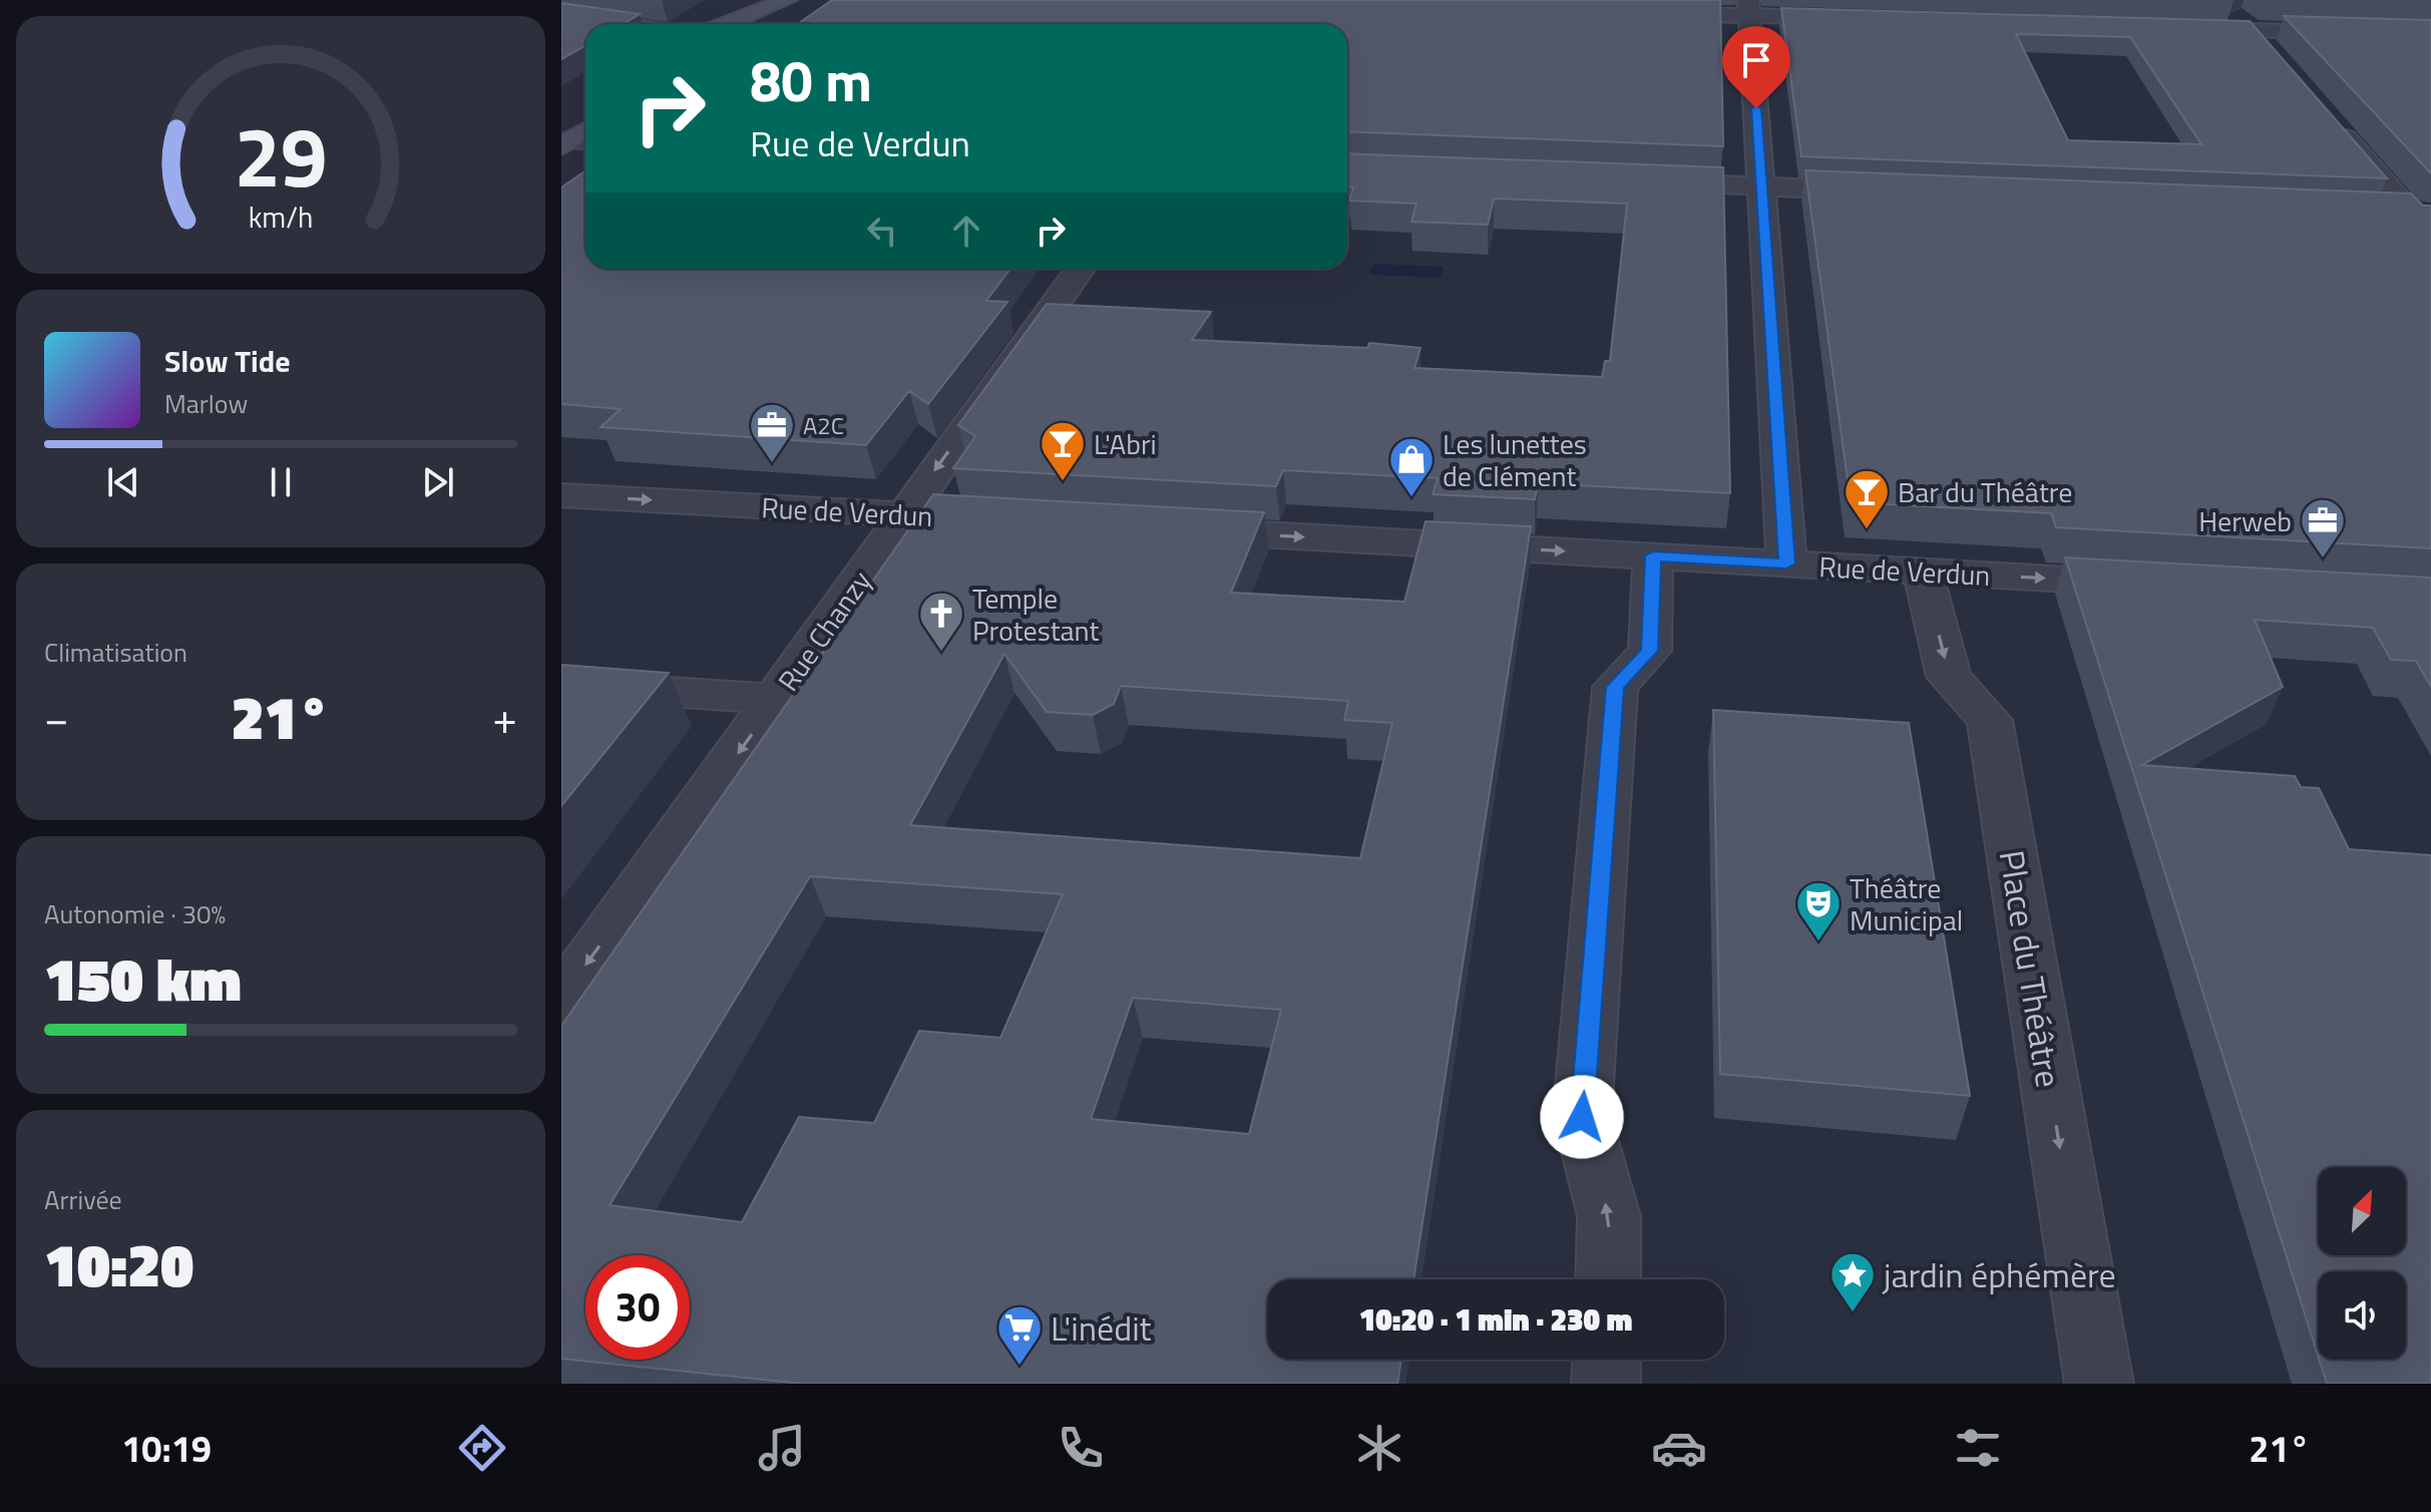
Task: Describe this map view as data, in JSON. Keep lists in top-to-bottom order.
{
  "streets": {
    "street": ["Rue de Verdun", "Rue Chanzy", "Place du Théâtre"]
  },
  "crossings": [
    ["Rue de Verdun", "Rue Chanzy"],
    ["Rue de Verdun", "Place du Théâtre"]
  ],
  "one_way": ["Rue de Verdun", "Rue Chanzy", "Place du Théâtre"],
  "places": {
    "office": ["A2C", "Herweb"],
    "bar": ["L'Abri", "Bar du Théâtre"],
    "shop": ["Les lunettes de Clément"],
    "church": ["Temple Protestant"],
    "theatre": ["Théâtre Municipal"],
    "place": ["jardin éphémère"],
    "supermarket": ["L'inédit"]
  },
  "north": "top right",
  "page": {
    "turn": ["80 m", "Rue de Verdun"],
    "song": ["Slow Tide", "Marlow"],
    "tile": [
      "Climatisation",
      ["Autonomie · 30%", "150 km"],
      ["Arrivée", "10:20"]
    ],
    "heat": ["−", "21°", "+"],
    "limit": "30",
    "trip": "10:20 · 1 min · 230 m",
    "tabs": ["10:19", "21°"],
    "gauge": ["29", "km/h"]
  }
}
